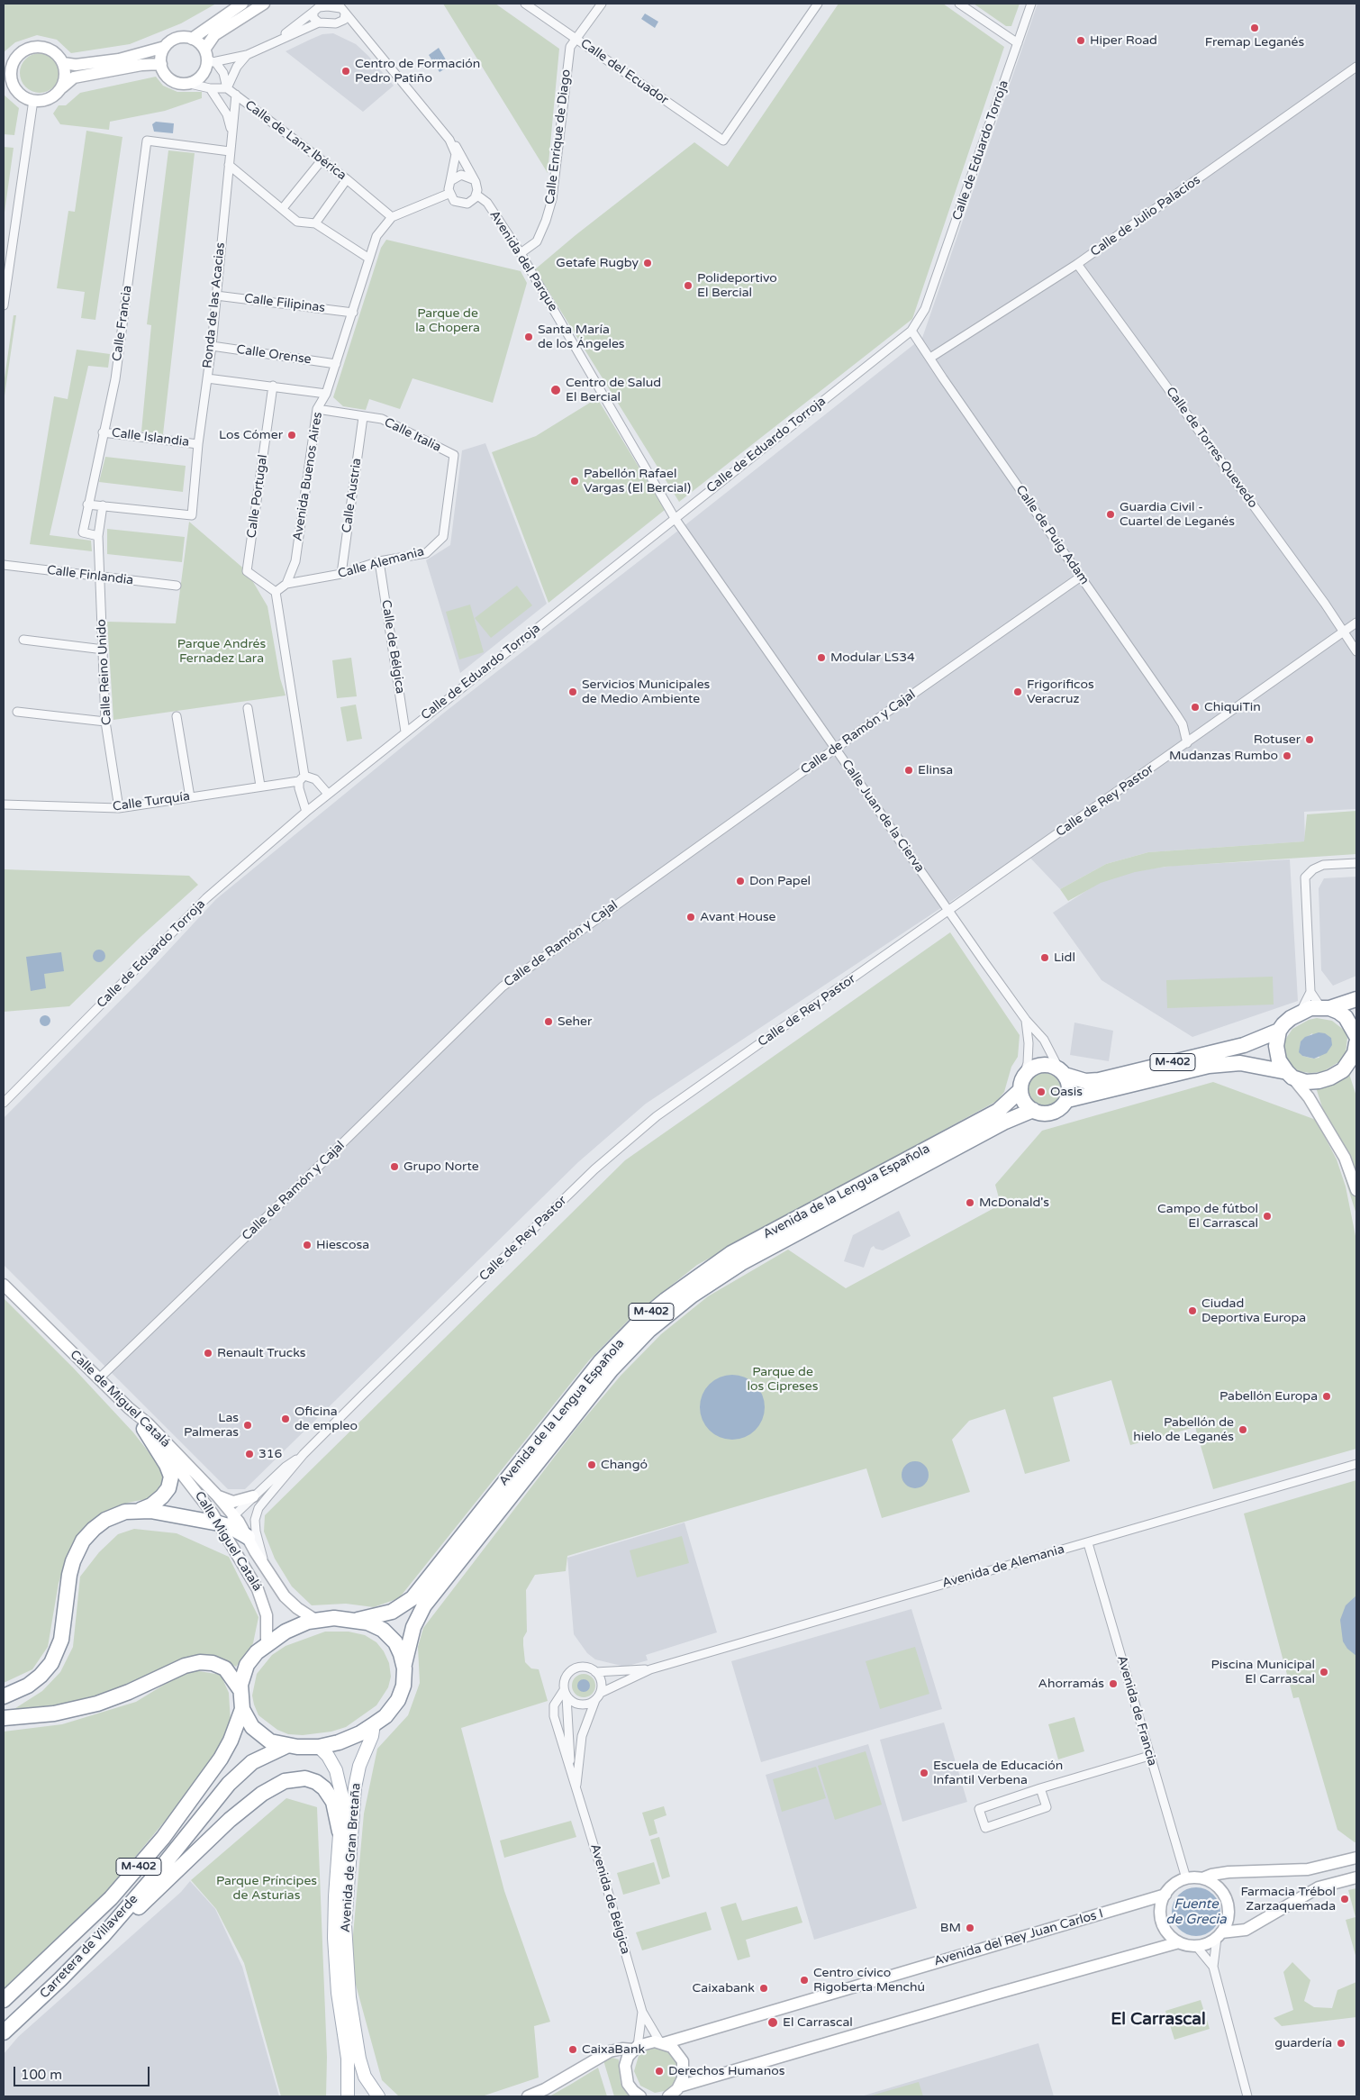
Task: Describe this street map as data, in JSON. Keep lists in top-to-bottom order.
{
  "streets": {
    "highway": ["M-402", "Avenida de la Lengua Española", "Carretera de Villaverde"],
    "main road": [
      "Calle de Miguel Catalá",
      "Calle Miguel Catalá",
      "Avenida de Gran Bretaña",
      "Avenida del Rey Juan Carlos I"
    ],
    "street": [
      "Calle del Ecuador",
      "Calle Enrique de Diago",
      "Calle de Lanz Ibérica",
      "Calle de Eduardo Torroja",
      "Calle de Julio Palacios",
      "Avenida del Parque",
      "Calle Filipinas",
      "Ronda de las Acacias",
      "Calle Francia",
      "Calle Orense",
      "Calle Italia",
      "Calle Islandia",
      "Calle de Torres Quevedo",
      "Avenida Buenos Aires",
      "Calle Austria",
      "Calle Portugal",
      "Calle de Puig Adam",
      "Calle Alemania",
      "Calle Finlandia",
      "Calle de Bélgica",
      "Calle Reino Unido",
      "Calle de Ramón y Cajal",
      "Calle de Rey Pastor",
      "Calle Turquía",
      "Calle Juan de la Cierva",
      "Avenida de Alemania",
      "Avenida de Francia",
      "Avenida de Bélgica"
    ]
  },
  "crossings": [
    ["Calle del Ecuador", "Calle Enrique de Diago"],
    ["Calle Enrique de Diago", "Avenida del Parque"],
    ["Calle de Lanz Ibérica", "Ronda de las Acacias"],
    ["Calle de Lanz Ibérica", "Avenida Buenos Aires"],
    ["Calle de Eduardo Torroja", "Avenida del Parque"],
    ["Calle de Eduardo Torroja", "Calle de Puig Adam"],
    ["Calle de Eduardo Torroja", "Calle de Bélgica"],
    ["Calle de Eduardo Torroja", "Calle Juan de la Cierva"],
    ["Calle de Julio Palacios", "Calle de Torres Quevedo"],
    ["Calle de Julio Palacios", "Calle de Puig Adam"],
    ["Avenida del Parque", "Avenida Buenos Aires"],
    ["Avenida del Parque", "Calle Juan de la Cierva"],
    ["Calle Filipinas", "Ronda de las Acacias"],
    ["Calle Filipinas", "Avenida Buenos Aires"],
    ["Ronda de las Acacias", "Calle Francia"],
    ["Ronda de las Acacias", "Calle Orense"],
    ["Ronda de las Acacias", "Calle Islandia"],
    ["Ronda de las Acacias", "Calle Reino Unido"],
    ["Calle Francia", "Calle Islandia"],
    ["Calle Francia", "Calle Reino Unido"],
    ["Calle Orense", "Avenida Buenos Aires"],
    ["Calle Italia", "Avenida Buenos Aires"],
    ["Calle Italia", "Calle Austria"],
    ["Calle Italia", "Calle Alemania"],
    ["Calle de Torres Quevedo", "Calle de Rey Pastor"],
    ["Avenida Buenos Aires", "Calle Alemania"],
    ["Calle Austria", "Calle Alemania"],
    ["Calle de Puig Adam", "Calle de Ramón y Cajal"],
    ["Calle de Puig Adam", "Calle de Rey Pastor"],
    ["Calle Alemania", "Calle de Bélgica"],
    ["Calle Finlandia", "Calle Reino Unido"],
    ["Calle Reino Unido", "Calle Turquía"],
    ["Calle de Ramón y Cajal", "Calle Juan de la Cierva"],
    ["Calle de Ramón y Cajal", "Calle de Miguel Catalá"],
    ["Calle de Rey Pastor", "Calle Juan de la Cierva"],
    ["Calle de Rey Pastor", "Calle de Miguel Catalá"],
    ["Calle de Rey Pastor", "Calle Miguel Catalá"],
    ["Calle Juan de la Cierva", "M-402"],
    ["Calle Juan de la Cierva", "Avenida de la Lengua Española"],
    ["M-402", "Avenida de la Lengua Española"],
    ["M-402", "Calle Miguel Catalá"],
    ["M-402", "Avenida de Gran Bretaña"],
    ["M-402", "Carretera de Villaverde"],
    ["Avenida de la Lengua Española", "Calle Miguel Catalá"],
    ["Avenida de la Lengua Española", "Avenida de Gran Bretaña"],
    ["Avenida de la Lengua Española", "Carretera de Villaverde"],
    ["Calle de Miguel Catalá", "Calle Miguel Catalá"],
    ["Calle Miguel Catalá", "Avenida de Gran Bretaña"],
    ["Calle Miguel Catalá", "Carretera de Villaverde"],
    ["Avenida de Alemania", "Avenida de Francia"],
    ["Avenida de Alemania", "Avenida de Bélgica"],
    ["Avenida de Francia", "Avenida del Rey Juan Carlos I"],
    ["Avenida de Gran Bretaña", "Carretera de Villaverde"]
  ],
  "districts": ["El Carrascal"],
  "water": ["Fuente de Grecia"],
  "parks": [
    "Parque de la Chopera",
    "Parque Andrés Fernadez Lara",
    "Parque de los Cipreses",
    "Parque Príncipes de Asturias"
  ],
  "places": [
    "Fremap Leganés",
    "Hiper Road",
    "Centro de Formación Pedro Patiño",
    "Getafe Rugby",
    "Polideportivo El Bercial",
    "Santa María de los Ángeles",
    "Centro de Salud El Bercial",
    "Los Cómer",
    "Pabellón Rafael Vargas (El Bercial)",
    "Guardia Civil - Cuartel de Leganés",
    "Modular LS34",
    "Servicios Municipales de Medio Ambiente",
    "Frigorificos Veracruz",
    "ChiquiTin",
    "Rotuser",
    "Mudanzas Rumbo",
    "Elinsa",
    "Don Papel",
    "Avant House",
    "Lidl",
    "Seher",
    "Oasis",
    "Grupo Norte",
    "McDonald's",
    "Campo de fútbol El Carrascal",
    "Hiescosa",
    "Ciudad Deportiva Europa",
    "Renault Trucks",
    "Pabellón Europa",
    "Oficina de empleo",
    "Las Palmeras",
    "Pabellón de hielo de Leganés",
    "316",
    "Changó",
    "Piscina Municipal El Carrascal",
    "Ahorramás",
    "Escuela de Educación Infantil Verbena",
    "Farmacia Trébol Zarzaquemada",
    "BM",
    "Centro cívico Rigoberta Menchú",
    "Caixabank",
    "El Carrascal",
    "guardería",
    "CaixaBank",
    "Derechos Humanos"
  ],
  "scale_bar": "100 m"
}
